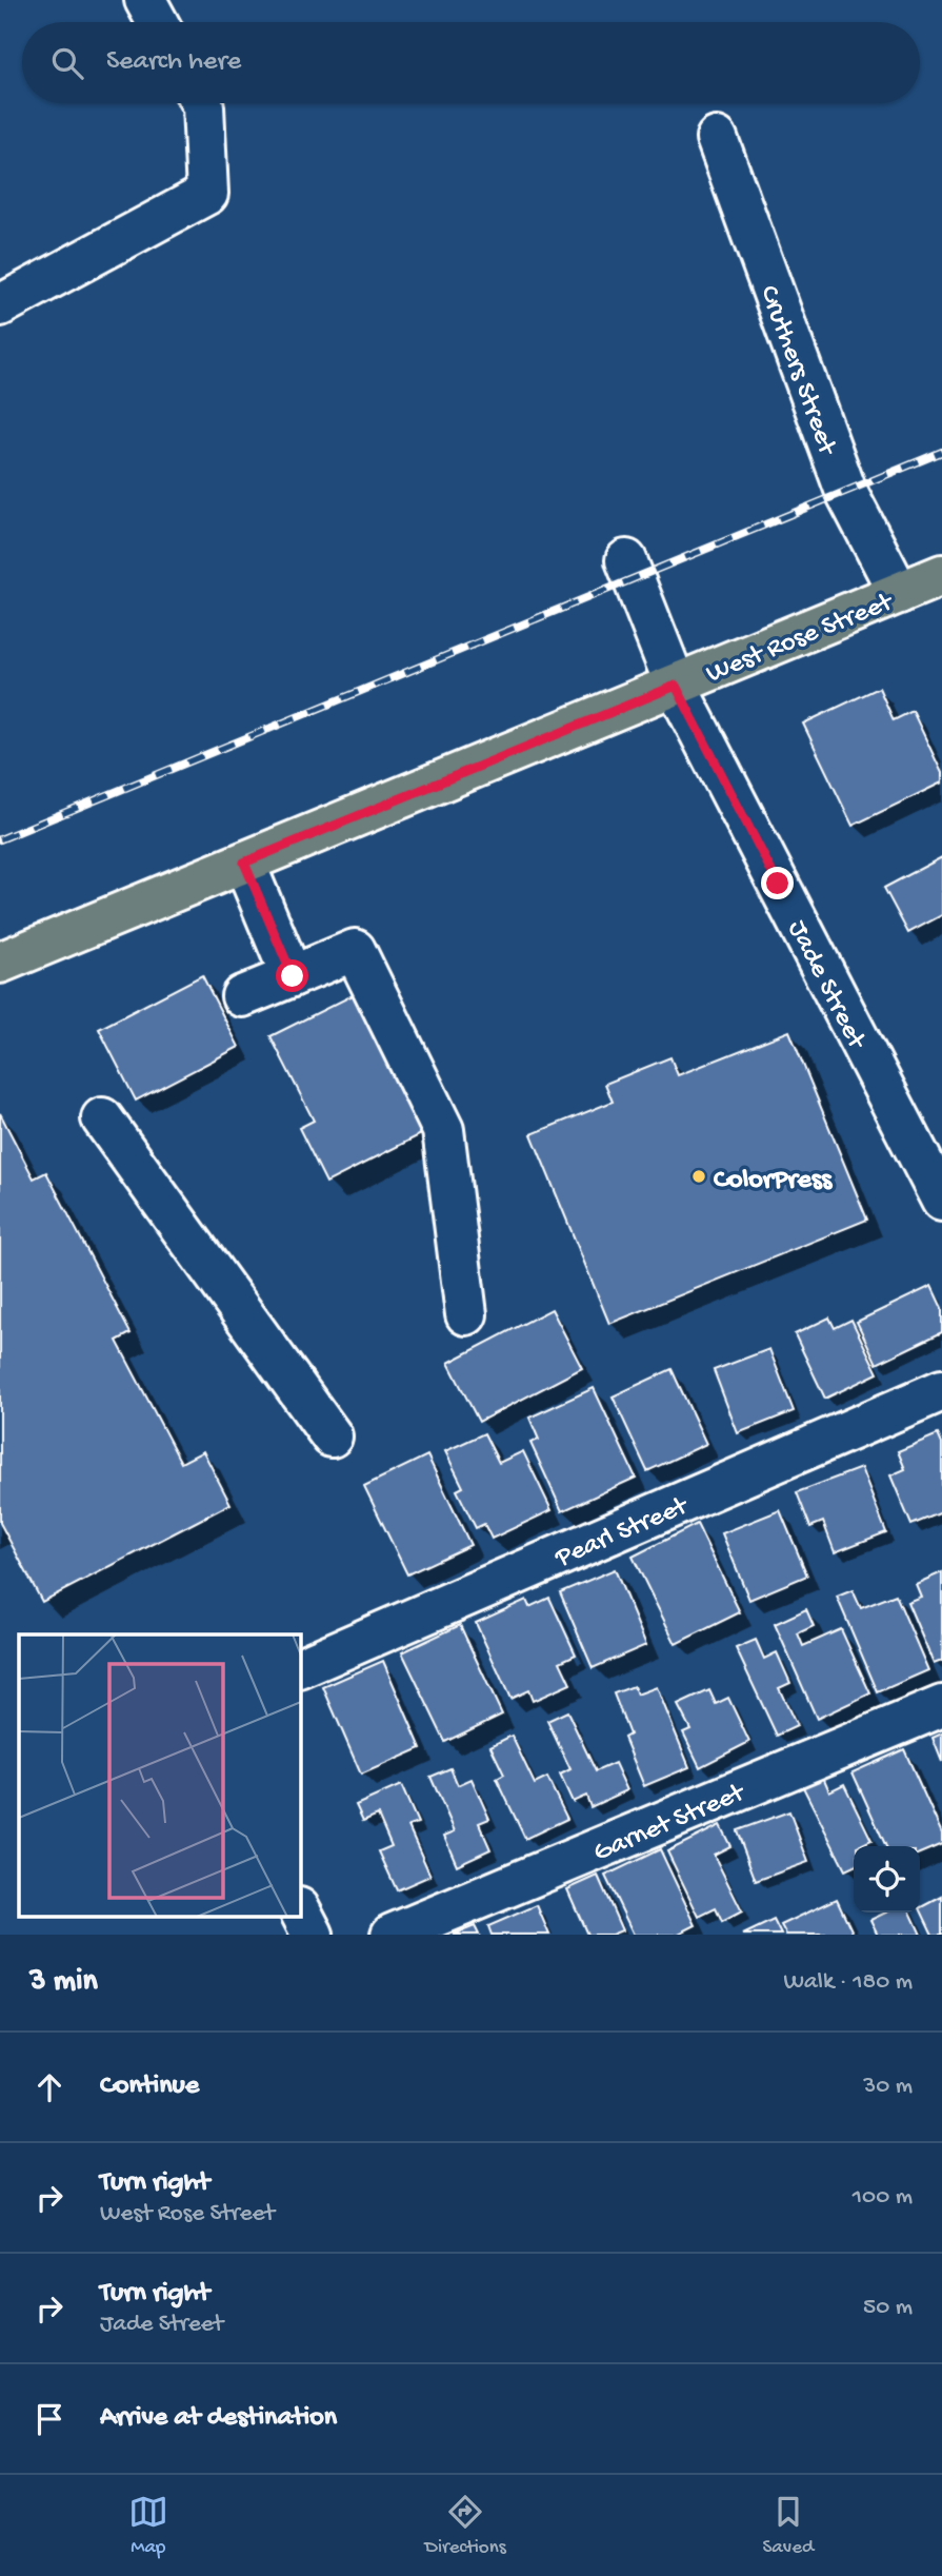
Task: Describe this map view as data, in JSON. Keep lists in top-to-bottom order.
{
  "streets": {
    "main road": ["West Rose Street"],
    "street": [
      "Cruthers Street",
      "Jade Street",
      "Pearl Street",
      "Garnet Street"
    ]
  },
  "crossings": [
    ["Cruthers Street", "West Rose Street"],
    ["West Rose Street", "Jade Street"]
  ],
  "places": ["ColorPress"],
  "page": {
    "search": "Search here",
    "heading": ["3 min", "Walk · 180 m"],
    "list": [
      ["Continue", "30 m"],
      ["Turn right", "West Rose Street", "100 m"],
      ["Turn right", "Jade Street", "50 m"],
      "Arrive at destination"
    ],
    "nav": ["Map", "Directions", "Saved"]
  }
}
